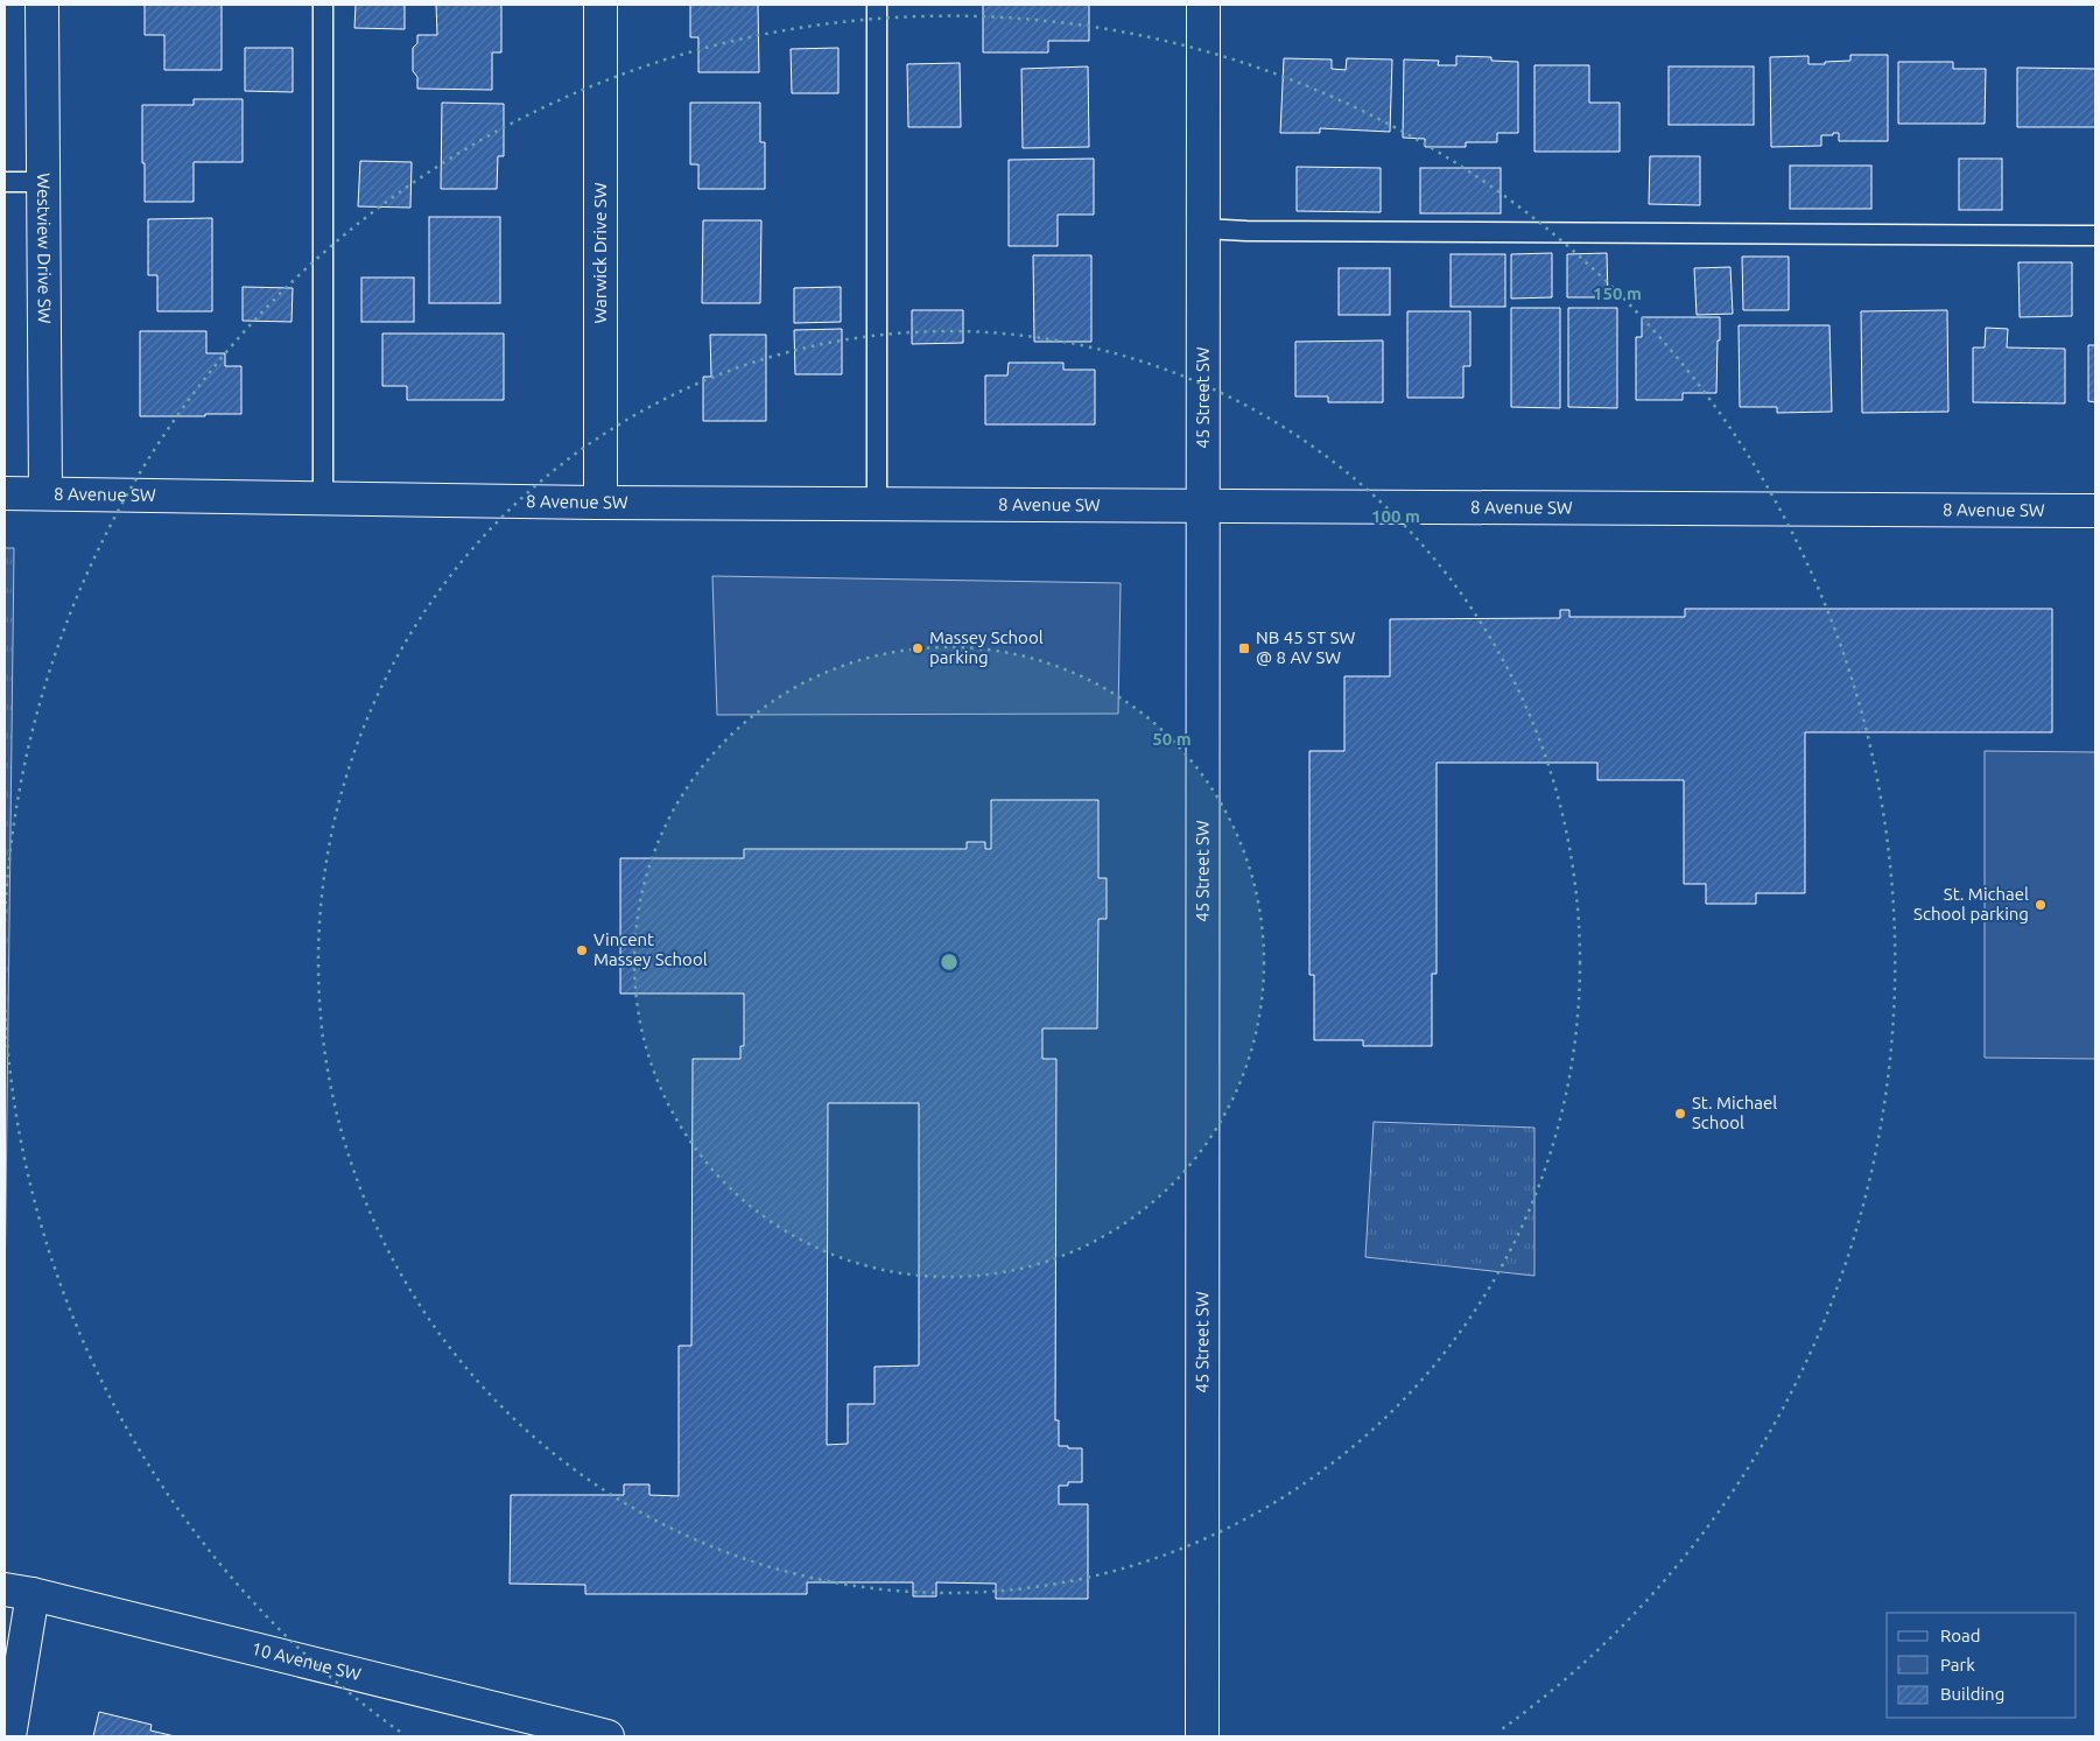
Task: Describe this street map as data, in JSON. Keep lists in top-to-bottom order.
{
  "streets": {
    "street": [
      "Westview Drive SW",
      "Warwick Drive SW",
      "45 Street SW",
      "8 Avenue SW",
      "10 Avenue SW"
    ]
  },
  "crossings": [
    ["Westview Drive SW", "8 Avenue SW"],
    ["Warwick Drive SW", "8 Avenue SW"],
    ["45 Street SW", "8 Avenue SW"]
  ],
  "places": {
    "other": [
      "Massey School parking",
      "St. Michael School parking",
      "Vincent Massey School",
      "St. Michael School"
    ],
    "transit": ["NB 45 ST SW @ 8 AV SW"]
  },
  "legend": ["Road", "Park", "Building"],
  "rings": ["150 m", "100 m", "50 m"]
}
